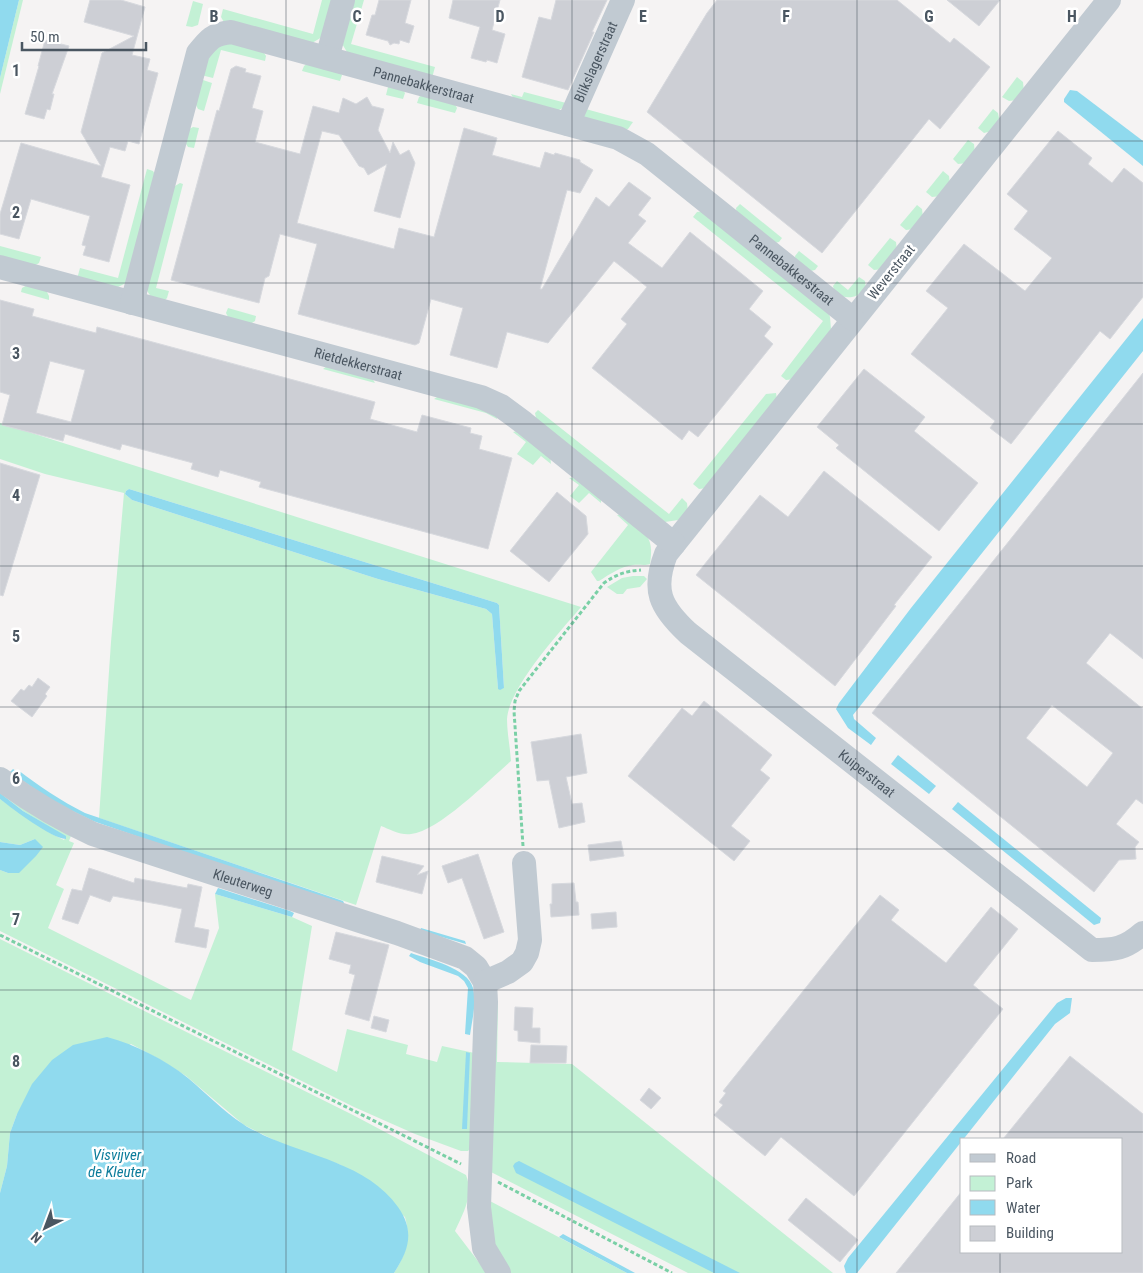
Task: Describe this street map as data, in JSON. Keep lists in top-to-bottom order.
{
  "streets": {
    "street": [
      "Blikslagerstraat",
      "Pannebakkerstraat",
      "Weverstraat",
      "Rietdekkerstraat",
      "Kuiperstraat",
      "Kleuterweg"
    ]
  },
  "crossings": [
    ["Blikslagerstraat", "Pannebakkerstraat"],
    ["Pannebakkerstraat", "Weverstraat"],
    ["Pannebakkerstraat", "Rietdekkerstraat"],
    ["Weverstraat", "Rietdekkerstraat"],
    ["Weverstraat", "Kuiperstraat"],
    ["Rietdekkerstraat", "Kuiperstraat"]
  ],
  "water": ["Visvijver de Kleuter"],
  "legend": [
    "Road",
    "Park",
    "Water",
    "Building"
  ],
  "scale_bar": "50 m",
  "north": "bottom left",
  "grid": {
    "columns": [
      "B",
      "C",
      "D",
      "E",
      "F",
      "G",
      "H"
    ],
    "rows": [
      "1",
      "2",
      "3",
      "4",
      "5",
      "6",
      "7",
      "8"
    ]
  }
}
